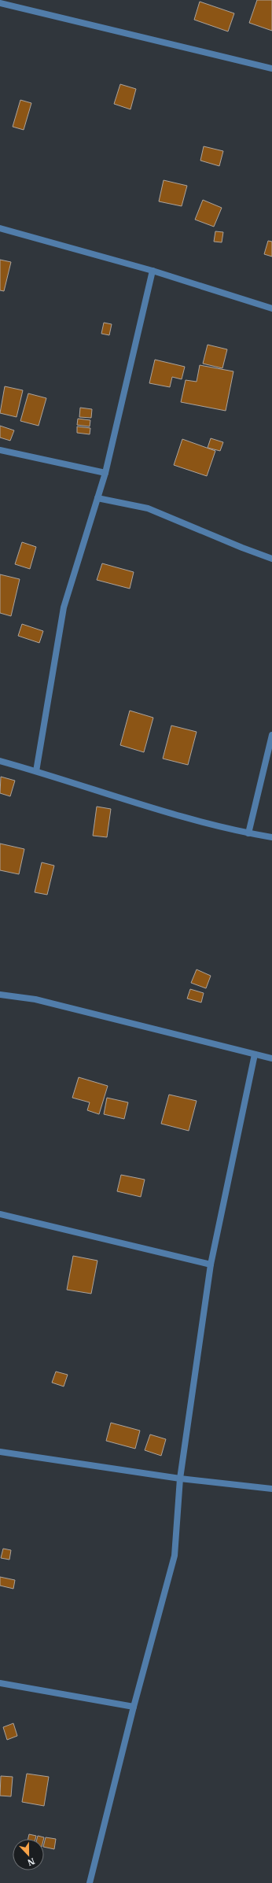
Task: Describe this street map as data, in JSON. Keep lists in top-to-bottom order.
{
  "north": "bottom"
}
